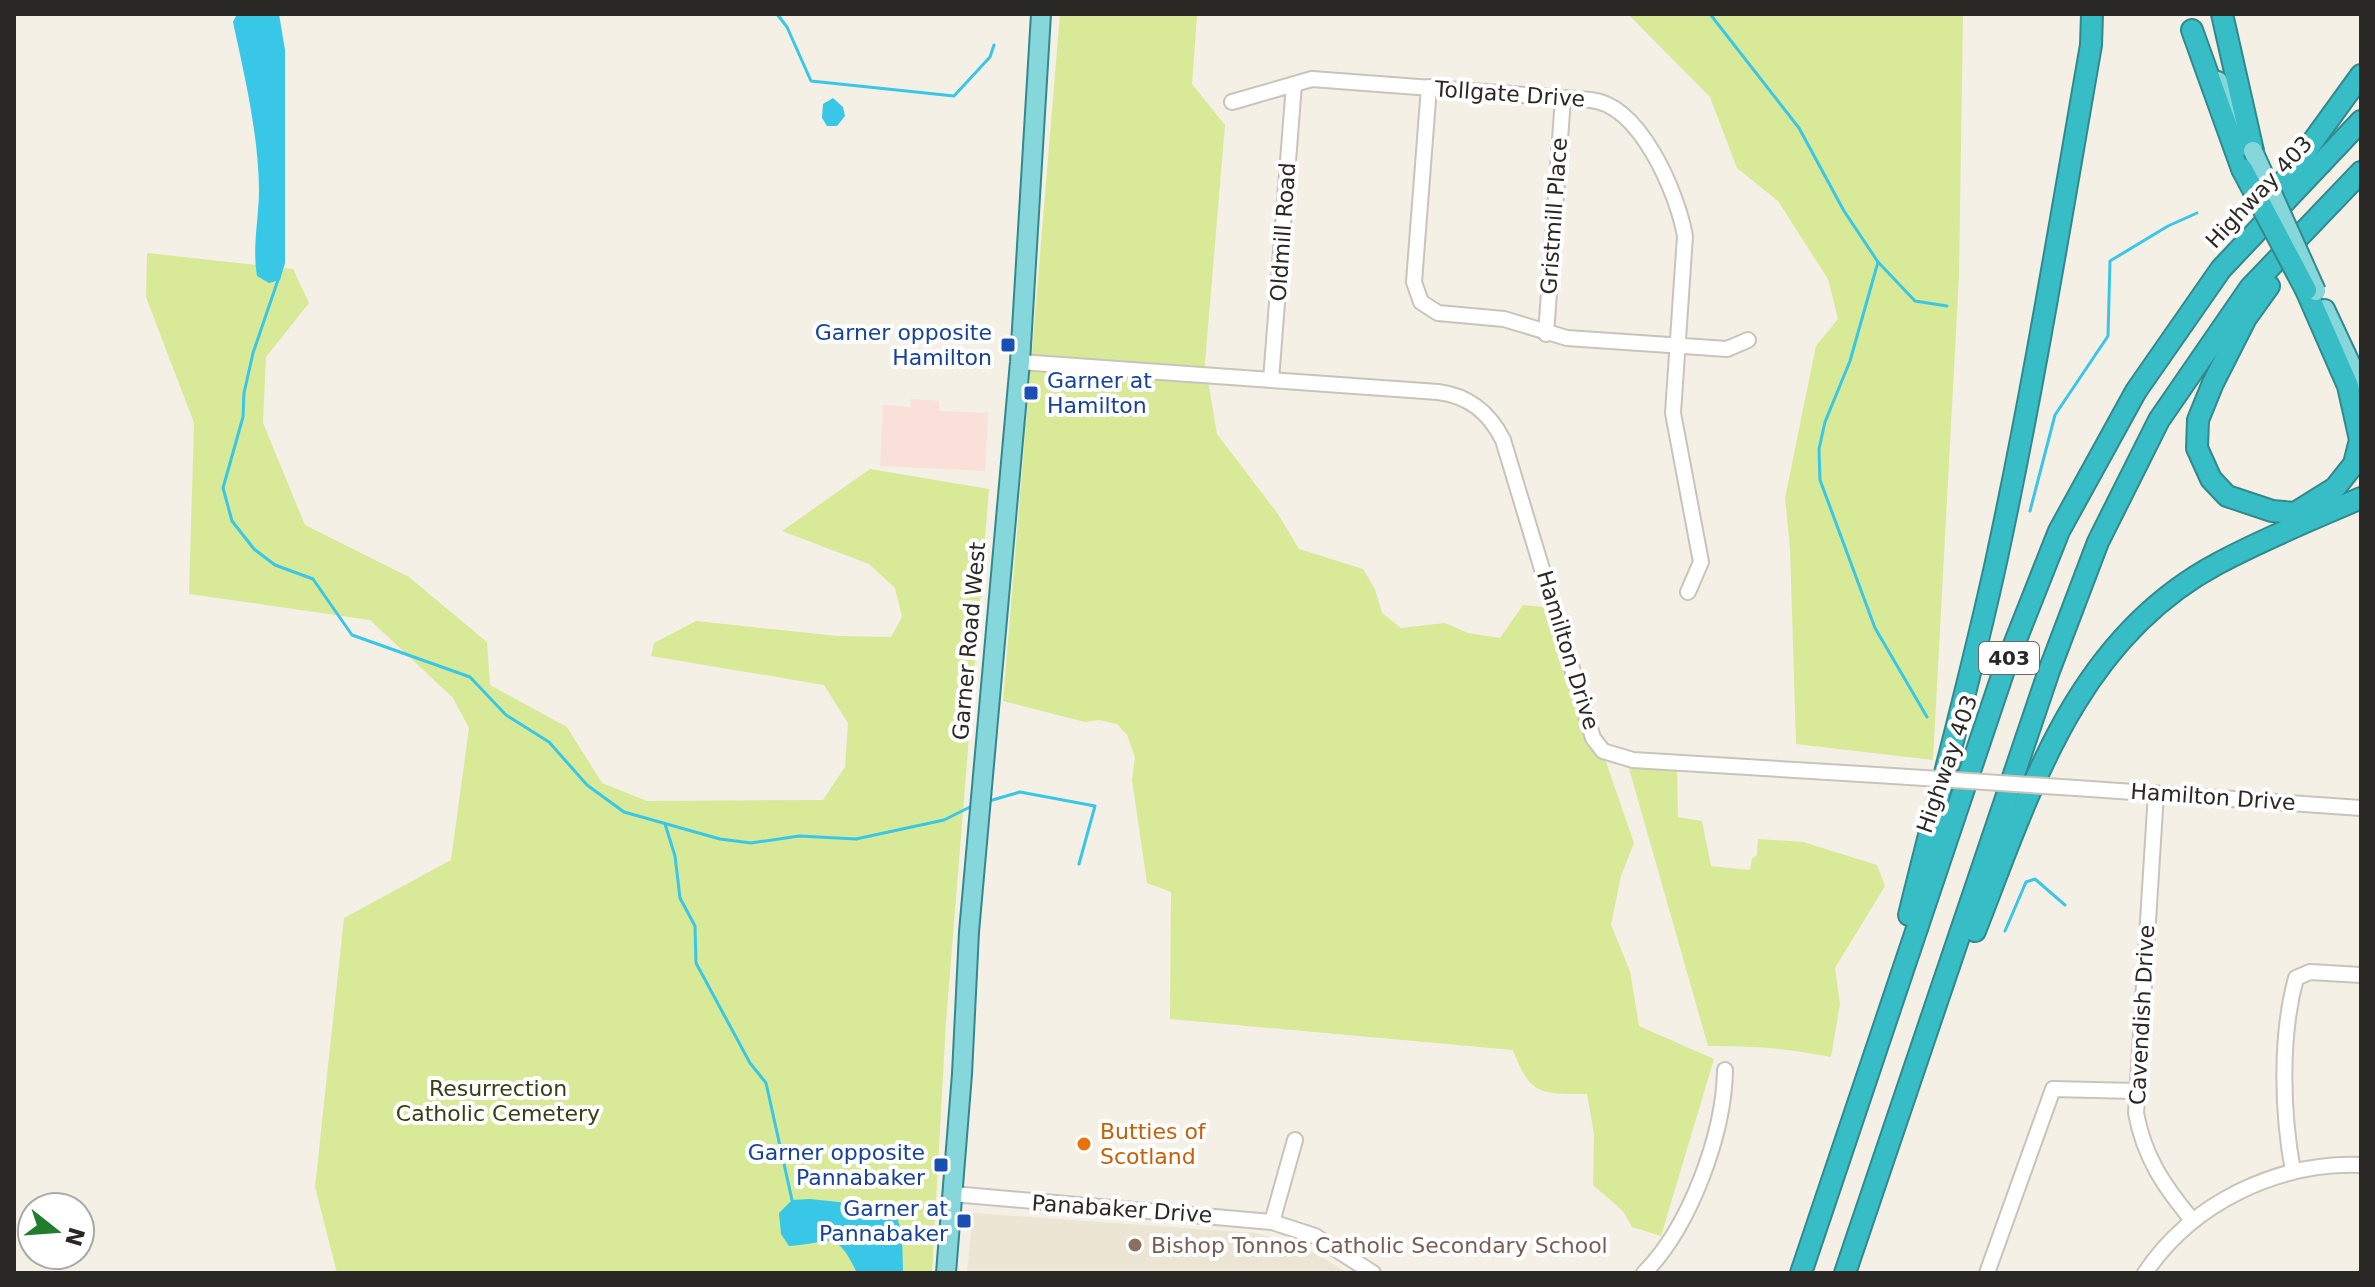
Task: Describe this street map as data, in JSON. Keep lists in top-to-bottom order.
{
  "streets": {
    "highway": ["Highway 403", "403"],
    "main road": ["Garner Road West"],
    "street": [
      "Tollgate Drive",
      "Gristmill Place",
      "Oldmill Road",
      "Hamilton Drive",
      "Cavendish Drive",
      "Panabaker Drive"
    ]
  },
  "crossings": [
    ["Tollgate Drive", "Gristmill Place"],
    ["Tollgate Drive", "Oldmill Road"],
    ["Oldmill Road", "Hamilton Drive"],
    ["Garner Road West", "Hamilton Drive"],
    ["Garner Road West", "Panabaker Drive"],
    ["Hamilton Drive", "Cavendish Drive"]
  ],
  "parks": ["Resurrection Catholic Cemetery"],
  "places": {
    "transit": [
      "Garner opposite Hamilton",
      "Garner at Hamilton",
      "Garner opposite Pannabaker",
      "Garner at Pannabaker"
    ],
    "other": ["Butties of Scotland", "Bishop Tonnos Catholic Secondary School"]
  },
  "north": "right"
}
